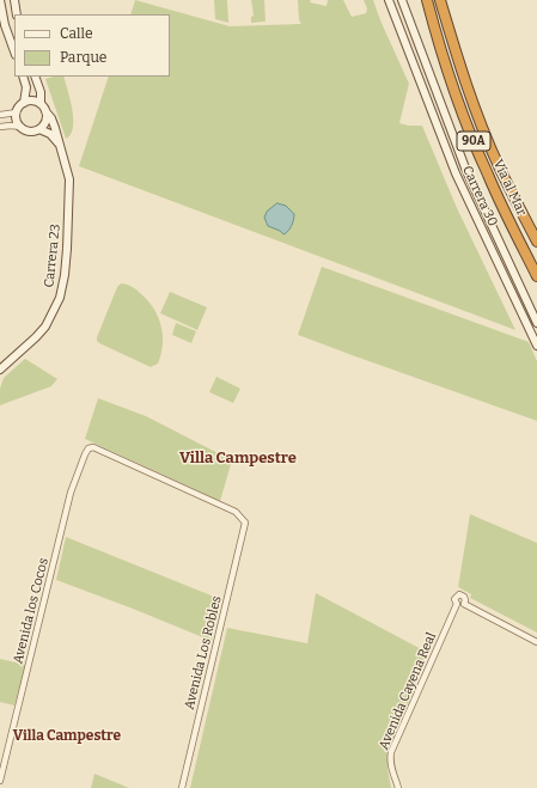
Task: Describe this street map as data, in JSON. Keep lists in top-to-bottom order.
{
  "streets": {
    "highway": ["90A", "Vía al Mar"],
    "main road": ["Carrera 30", "Carrera 23"],
    "street": ["Avenida los Cocos", "Avenida Los Robles", "Avenida Cayena Real"]
  },
  "crossings": [
    ["Avenida los Cocos", "Avenida Los Robles"]
  ],
  "districts": ["Villa Campestre", "Villa Campestre"],
  "legend": ["Calle", "Parque"]
}
